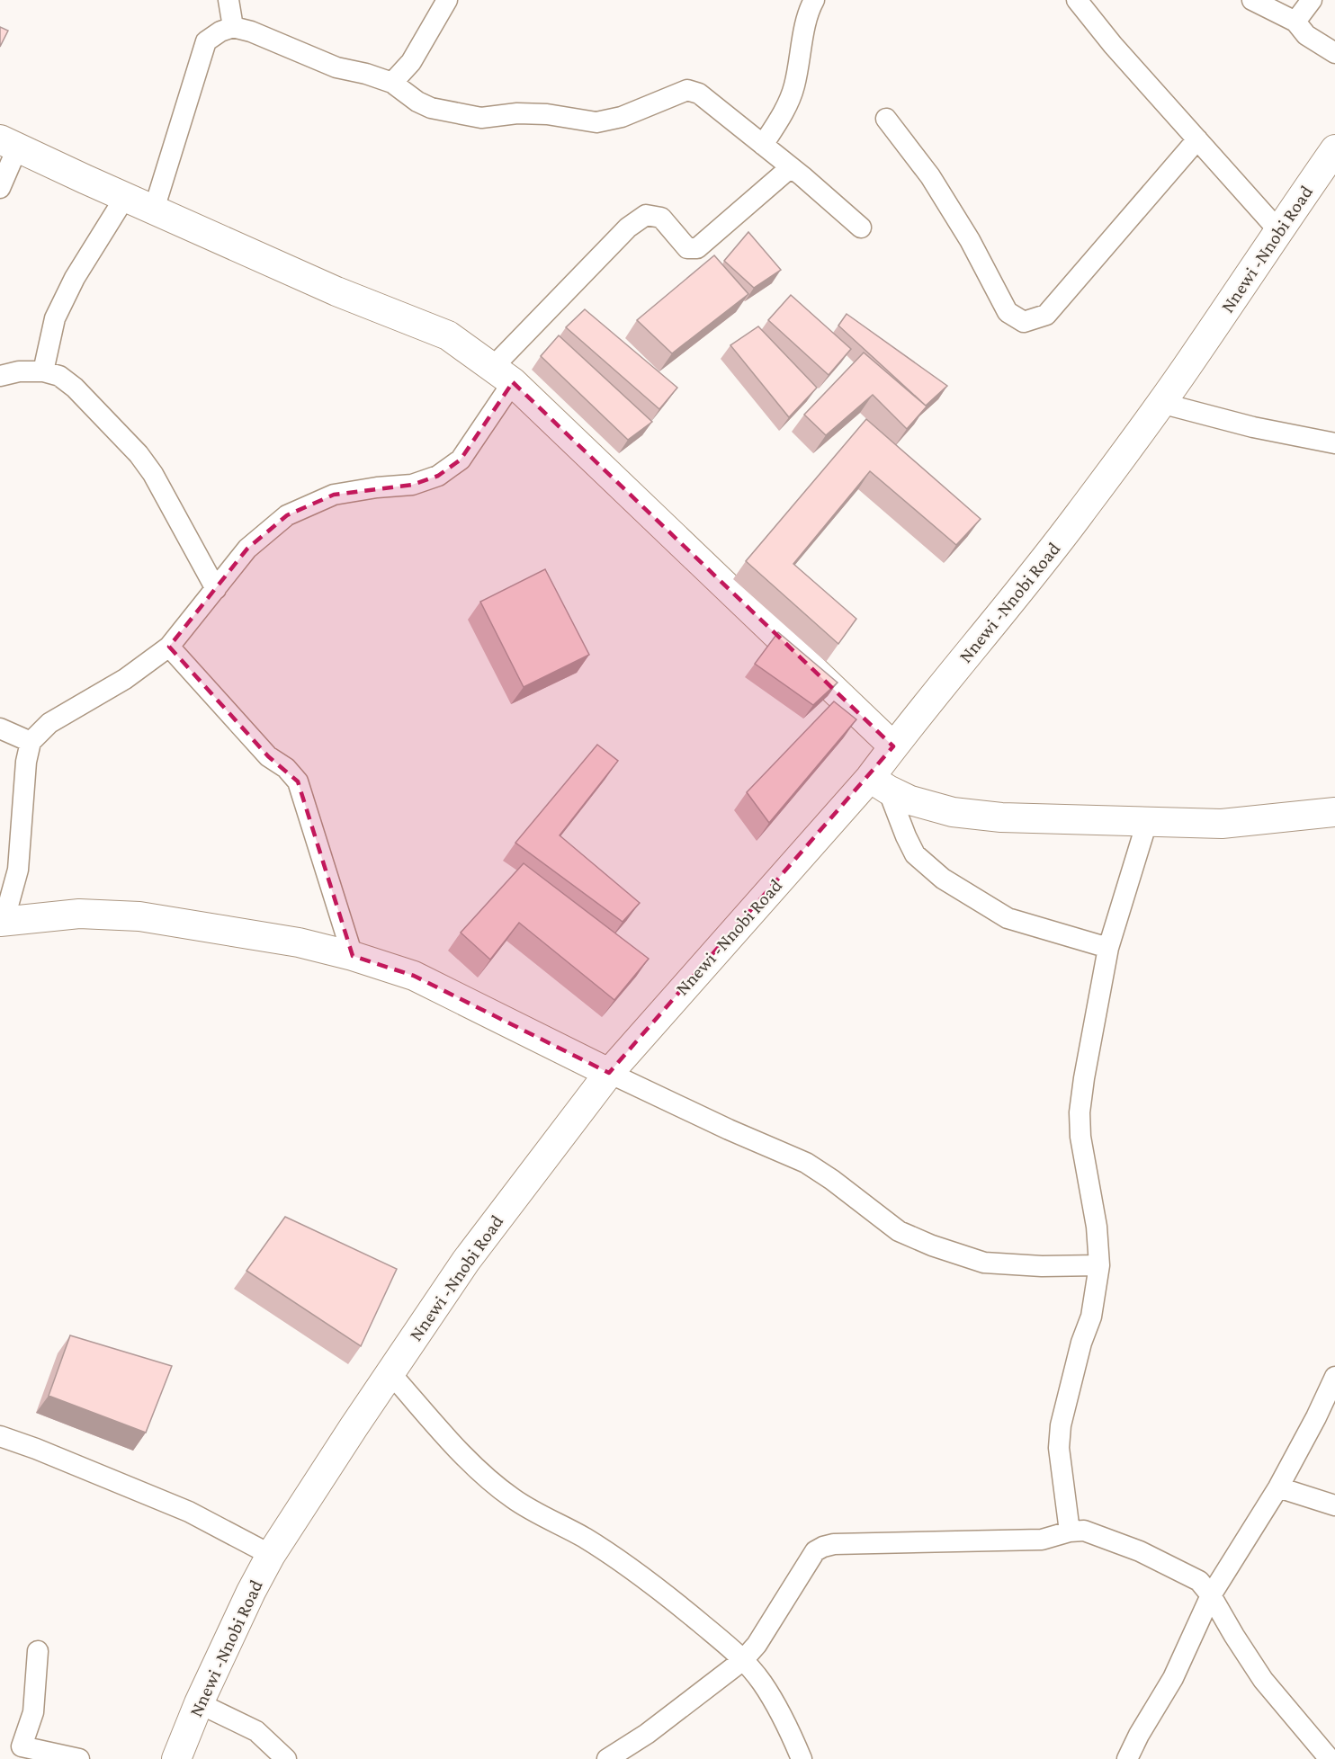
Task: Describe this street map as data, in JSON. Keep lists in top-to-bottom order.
{
  "streets": {
    "street": ["Nnewi -Nnobi Road"]
  }
}
